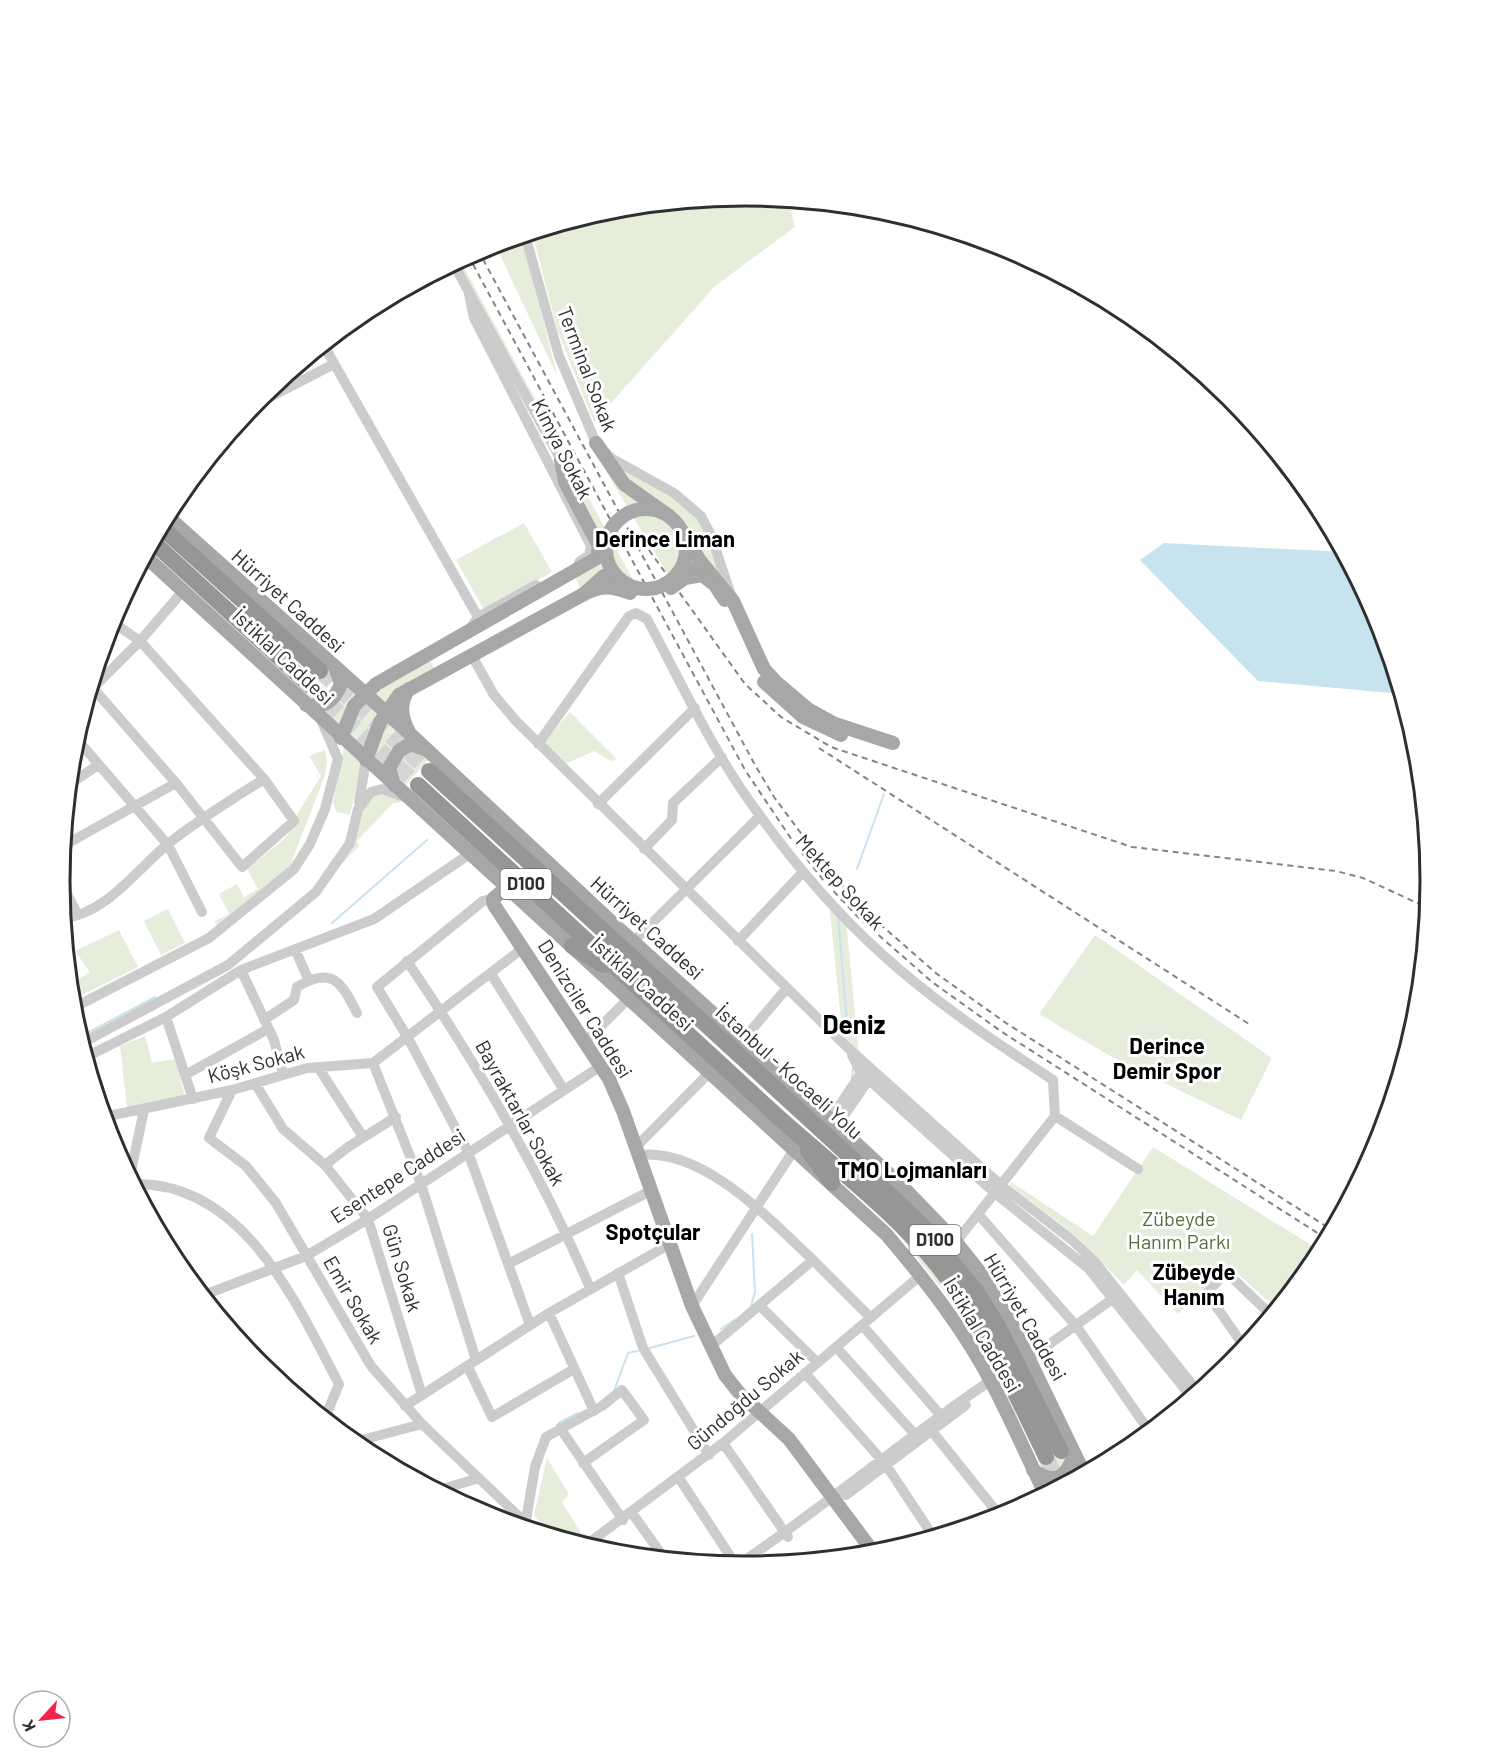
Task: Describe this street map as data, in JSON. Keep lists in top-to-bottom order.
{
  "streets": {
    "highway": ["D100", "İstanbul - Kocaeli Yolu"],
    "main road": ["Hürriyet Caddesi", "İstiklal Caddesi", "Denizciler Caddesi"],
    "street": [
      "Terminal Sokak",
      "Kimya Sokak",
      "Mektep Sokak",
      "Köşk Sokak",
      "Bayraktarlar Sokak",
      "Esentepe Caddesi",
      "Gün Sokak",
      "Emir Sokak",
      "Gündoğdu Sokak"
    ]
  },
  "crossings": [
    ["Hürriyet Caddesi", "D100"],
    ["Hürriyet Caddesi", "İstanbul - Kocaeli Yolu"],
    ["İstiklal Caddesi", "D100"],
    ["İstiklal Caddesi", "Denizciler Caddesi"],
    ["İstiklal Caddesi", "Gündoğdu Sokak"],
    ["D100", "İstanbul - Kocaeli Yolu"],
    ["Denizciler Caddesi", "Esentepe Caddesi"],
    ["Denizciler Caddesi", "Gündoğdu Sokak"],
    ["Köşk Sokak", "Gün Sokak"],
    ["Köşk Sokak", "Emir Sokak"],
    ["Bayraktarlar Sokak", "Esentepe Caddesi"],
    ["Esentepe Caddesi", "Gün Sokak"],
    ["Esentepe Caddesi", "Emir Sokak"]
  ],
  "districts": [
    "Derince Liman",
    "Deniz",
    "Derince Demir Spor",
    "TMO Lojmanları",
    "Spotçular",
    "Zübeyde Hanım"
  ],
  "parks": ["Zübeyde Hanım Parkı"],
  "north": "bottom left"
}
